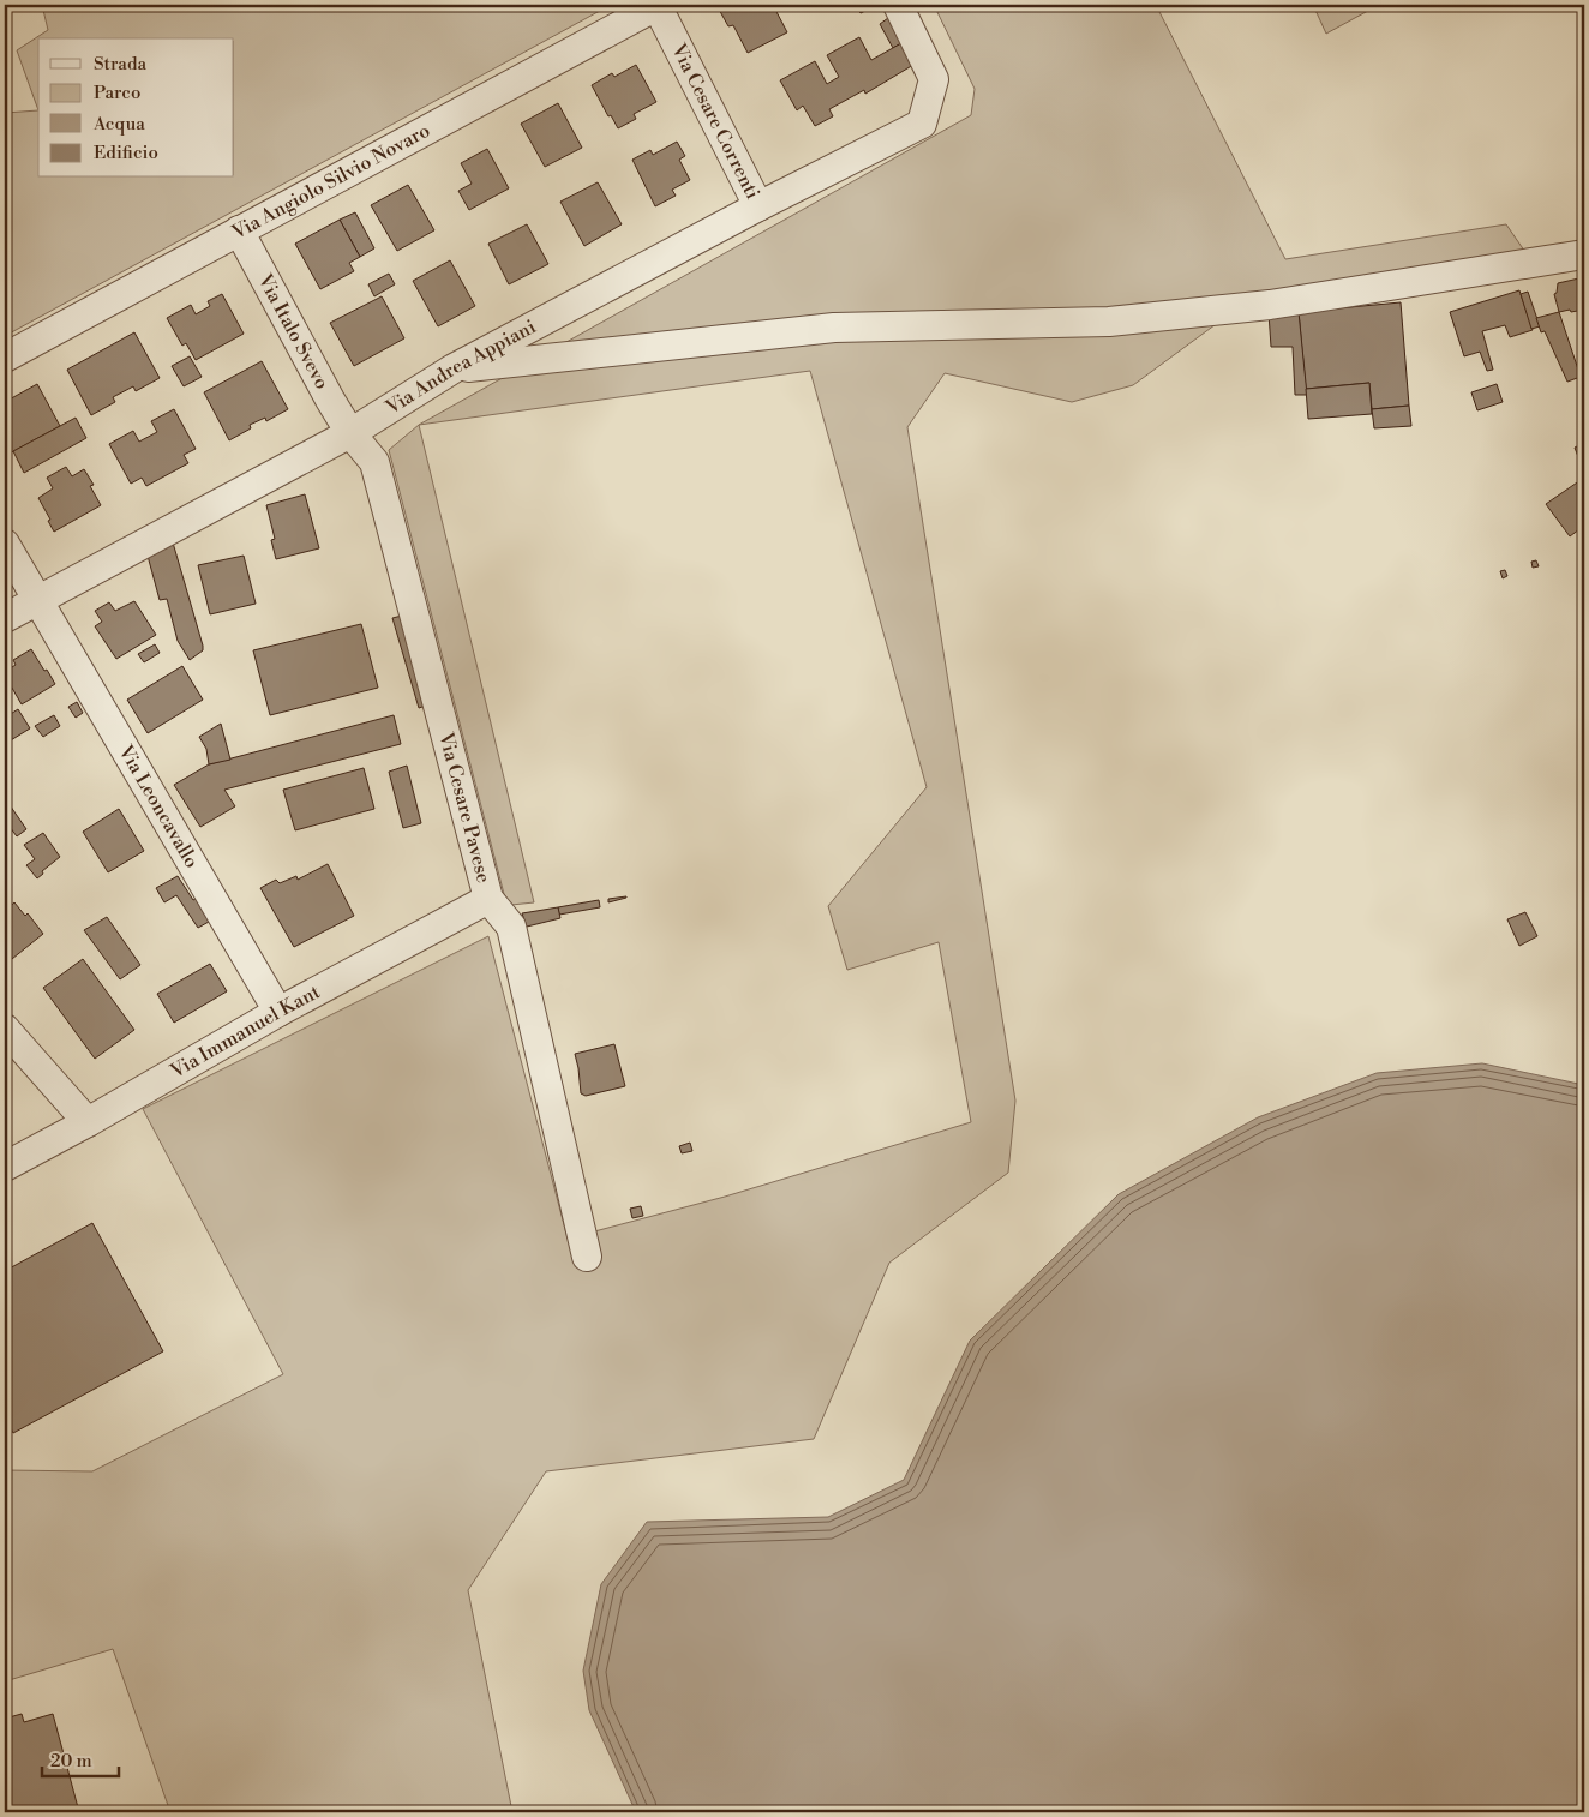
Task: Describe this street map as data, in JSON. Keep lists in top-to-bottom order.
{
  "streets": {
    "street": [
      "Via Cesare Correnti",
      "Via Angiolo Silvio Novaro",
      "Via Italo Svevo",
      "Via Andrea Appiani",
      "Via Leoncavallo",
      "Via Cesare Pavese",
      "Via Immanuel Kant"
    ]
  },
  "crossings": [
    ["Via Cesare Correnti", "Via Angiolo Silvio Novaro"],
    ["Via Cesare Correnti", "Via Andrea Appiani"],
    ["Via Angiolo Silvio Novaro", "Via Italo Svevo"],
    ["Via Italo Svevo", "Via Andrea Appiani"],
    ["Via Italo Svevo", "Via Cesare Pavese"],
    ["Via Andrea Appiani", "Via Leoncavallo"],
    ["Via Andrea Appiani", "Via Cesare Pavese"],
    ["Via Leoncavallo", "Via Immanuel Kant"],
    ["Via Cesare Pavese", "Via Immanuel Kant"]
  ],
  "legend": [
    "Strada",
    "Parco",
    "Acqua",
    "Edificio"
  ],
  "scale_bar": "20 m"
}
